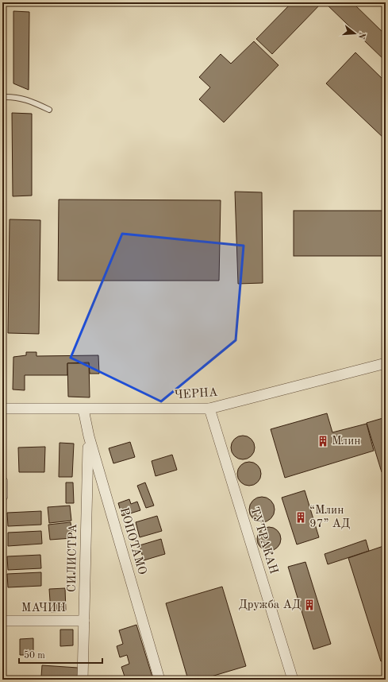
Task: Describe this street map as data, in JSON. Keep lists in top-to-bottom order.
{
  "streets": {
    "street": [
      "ЧЕРНА",
      "ТУТРАКАН",
      "РОПОТАМО",
      "СИЛИСТРА",
      "МАЧИН"
    ]
  },
  "crossings": [
    ["ЧЕРНА", "ТУТРАКАН"],
    ["ЧЕРНА", "РОПОТАМО"],
    ["РОПОТАМО", "СИЛИСТРА"],
    ["СИЛИСТРА", "МАЧИН"]
  ],
  "places": {
    "building": ["Млин", "“Млин 97” АД", "Дружба АД"]
  },
  "scale_bar": "50 m",
  "north": "right"
}
